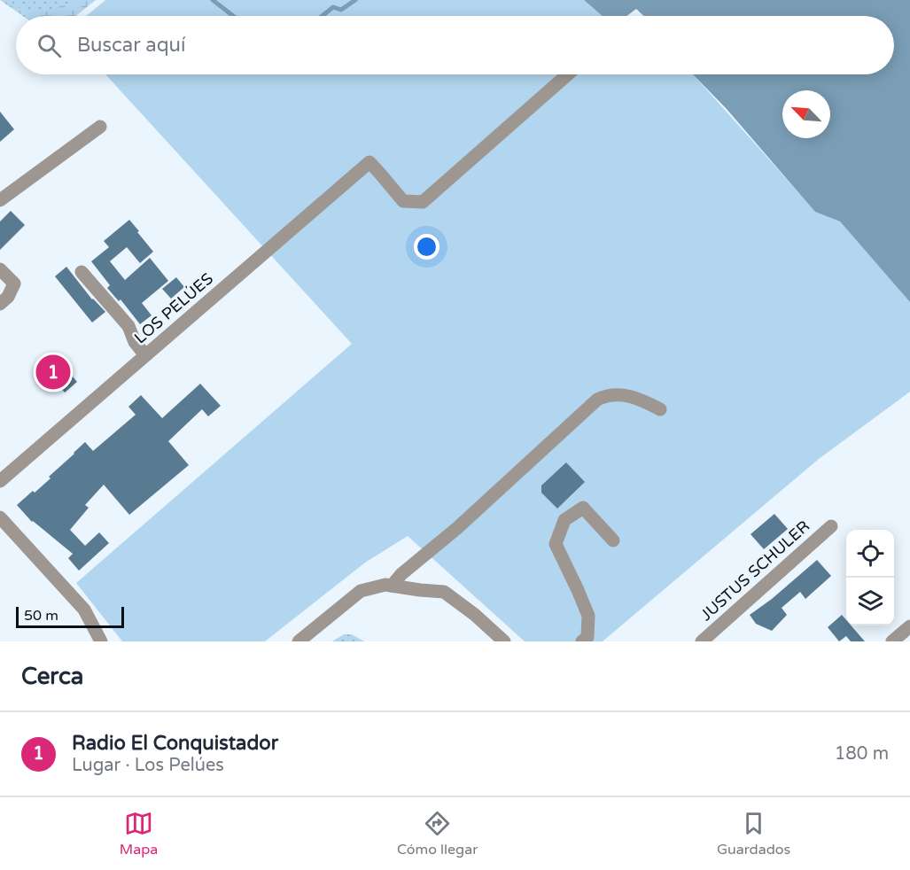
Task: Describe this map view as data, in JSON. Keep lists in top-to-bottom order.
{
  "streets": {
    "street": ["LOS PELÚES", "JUSTUS SCHULER"]
  },
  "scale_bar": "50 m",
  "north": "top left",
  "page": {
    "search": "Buscar aquí",
    "pins": "1",
    "scale": "50 m",
    "heading": "Cerca",
    "list": [
      {
        "mark": "1",
        "name": "Radio El Conquistador",
        "note": "Lugar · Los Pelúes",
        "value": "180 m"
      }
    ],
    "nav": ["Mapa", "Cómo llegar", "Guardados"]
  }
}
